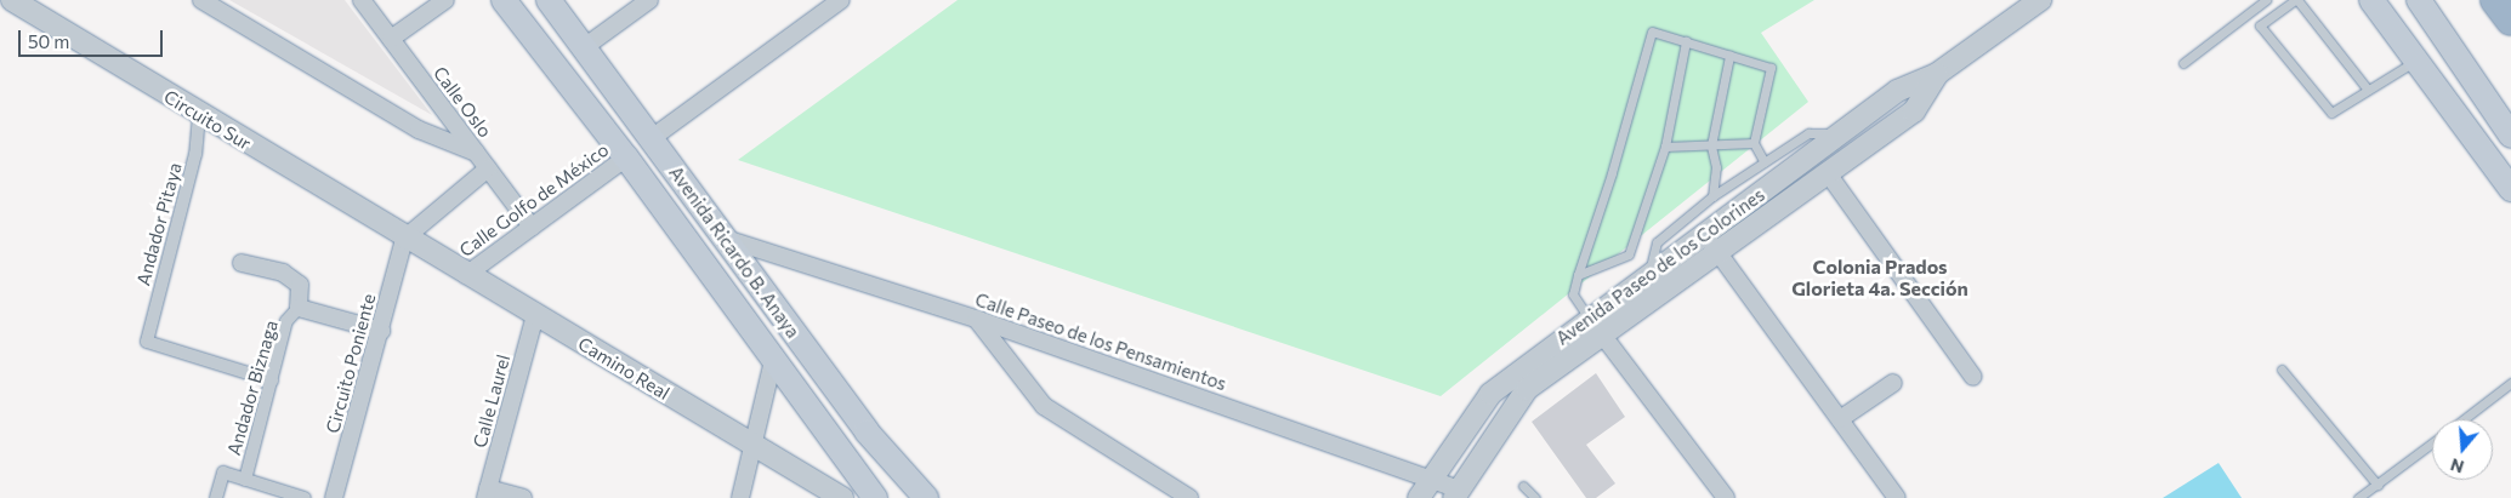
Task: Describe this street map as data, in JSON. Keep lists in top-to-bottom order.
{
  "streets": {
    "main road": ["Avenida Ricardo B. Anaya"],
    "street": [
      "Calle Oslo",
      "Circuito Sur",
      "Calle Golfo de México",
      "Andador Pitaya",
      "Avenida Paseo de los Colorines",
      "Calle Paseo de los Pensamientos",
      "Circuito Poniente",
      "Camino Real",
      "Andador Biznaga",
      "Calle Laurel"
    ]
  },
  "crossings": [
    ["Calle Oslo", "Calle Golfo de México"],
    ["Circuito Sur", "Andador Pitaya"],
    ["Circuito Sur", "Circuito Poniente"],
    ["Circuito Sur", "Camino Real"],
    ["Calle Golfo de México", "Avenida Ricardo B. Anaya"],
    ["Calle Golfo de México", "Camino Real"],
    ["Andador Pitaya", "Andador Biznaga"],
    ["Avenida Ricardo B. Anaya", "Calle Paseo de los Pensamientos"],
    ["Avenida Paseo de los Colorines", "Calle Paseo de los Pensamientos"],
    ["Circuito Poniente", "Camino Real"],
    ["Camino Real", "Calle Laurel"]
  ],
  "districts": ["Colonia Prados Glorieta 4a. Sección"],
  "scale_bar": "50 m",
  "north": "bottom"
}
